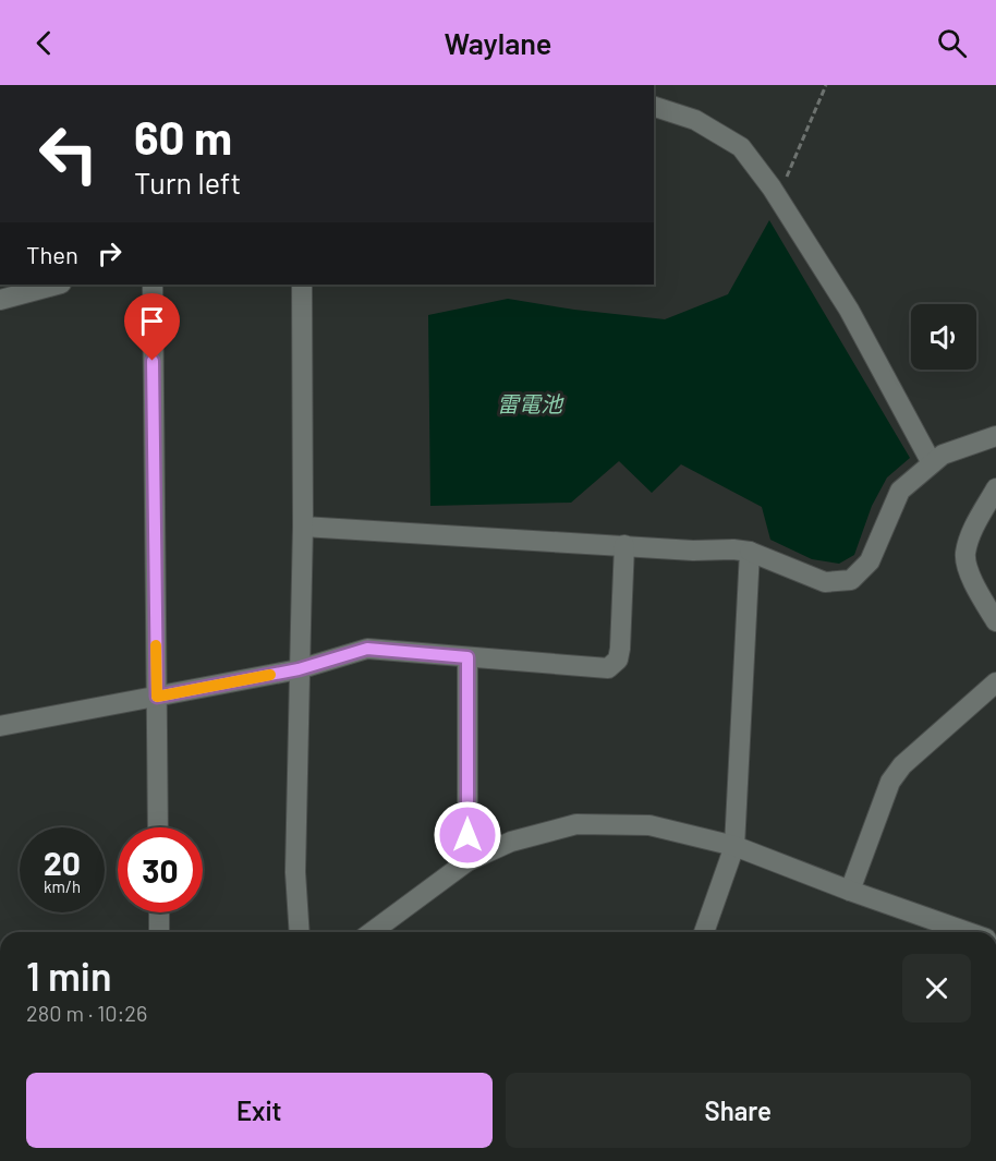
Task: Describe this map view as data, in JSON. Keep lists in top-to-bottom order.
{
  "water": ["雷電池"],
  "page": {
    "header": "Waylane",
    "turn": ["60 m", "Turn left"],
    "then": "Then",
    "speed": "20 km/h",
    "limit": "30",
    "heading": ["1 min", "280 m · 10:26"],
    "buttons": ["Exit", "Share"]
  }
}
